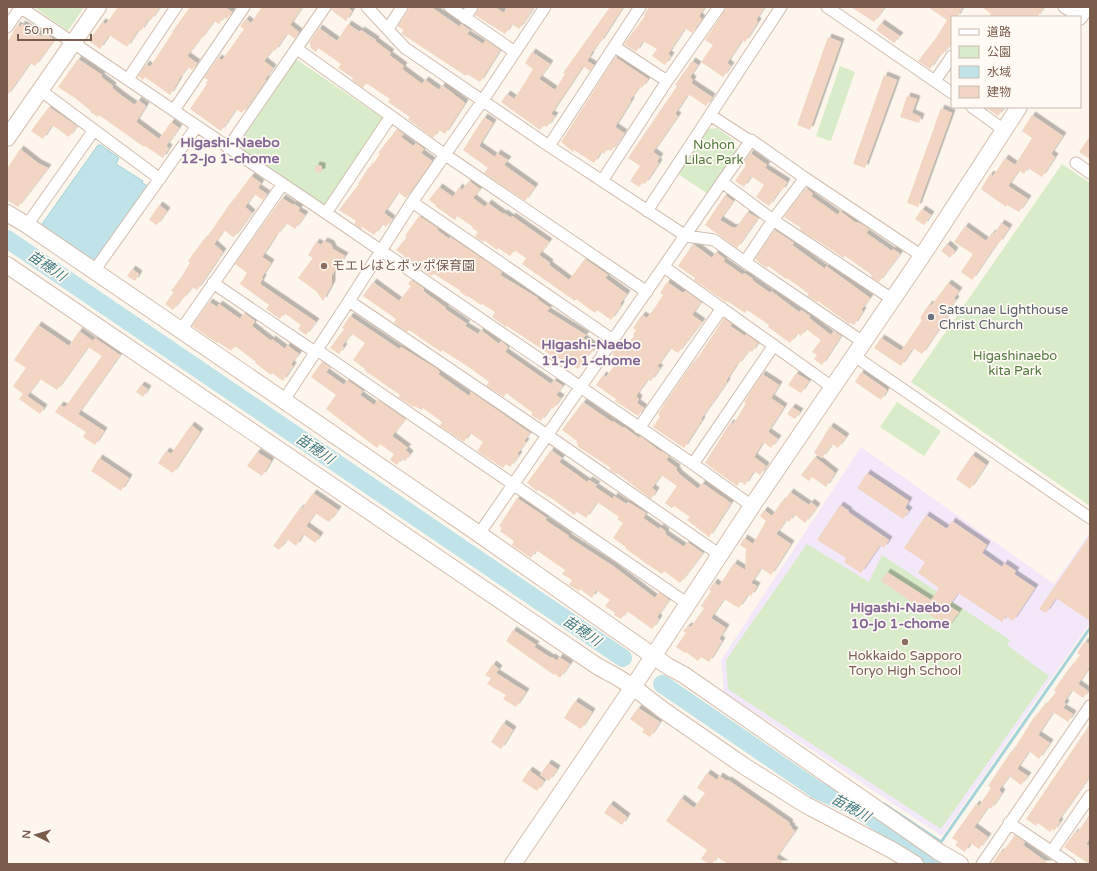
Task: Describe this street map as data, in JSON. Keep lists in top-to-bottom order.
{
  "districts": ["Higashi-Naebo 12-jo 1-chome", "Higashi-Naebo 11-jo 1-chome", "Higashi-Naebo 10-jo 1-chome"],
  "water": ["苗穂川"],
  "parks": ["Nohon Lilac Park", "Higashinaebo kita Park"],
  "places": ["モエレはとポッポ保育園", "Satsunae Lighthouse Christ Church", "Hokkaido Sapporo Toryo High School"],
  "legend": [
    "道路",
    "公園",
    "水域",
    "建物"
  ],
  "scale_bar": "50 m",
  "north": "left"
}
